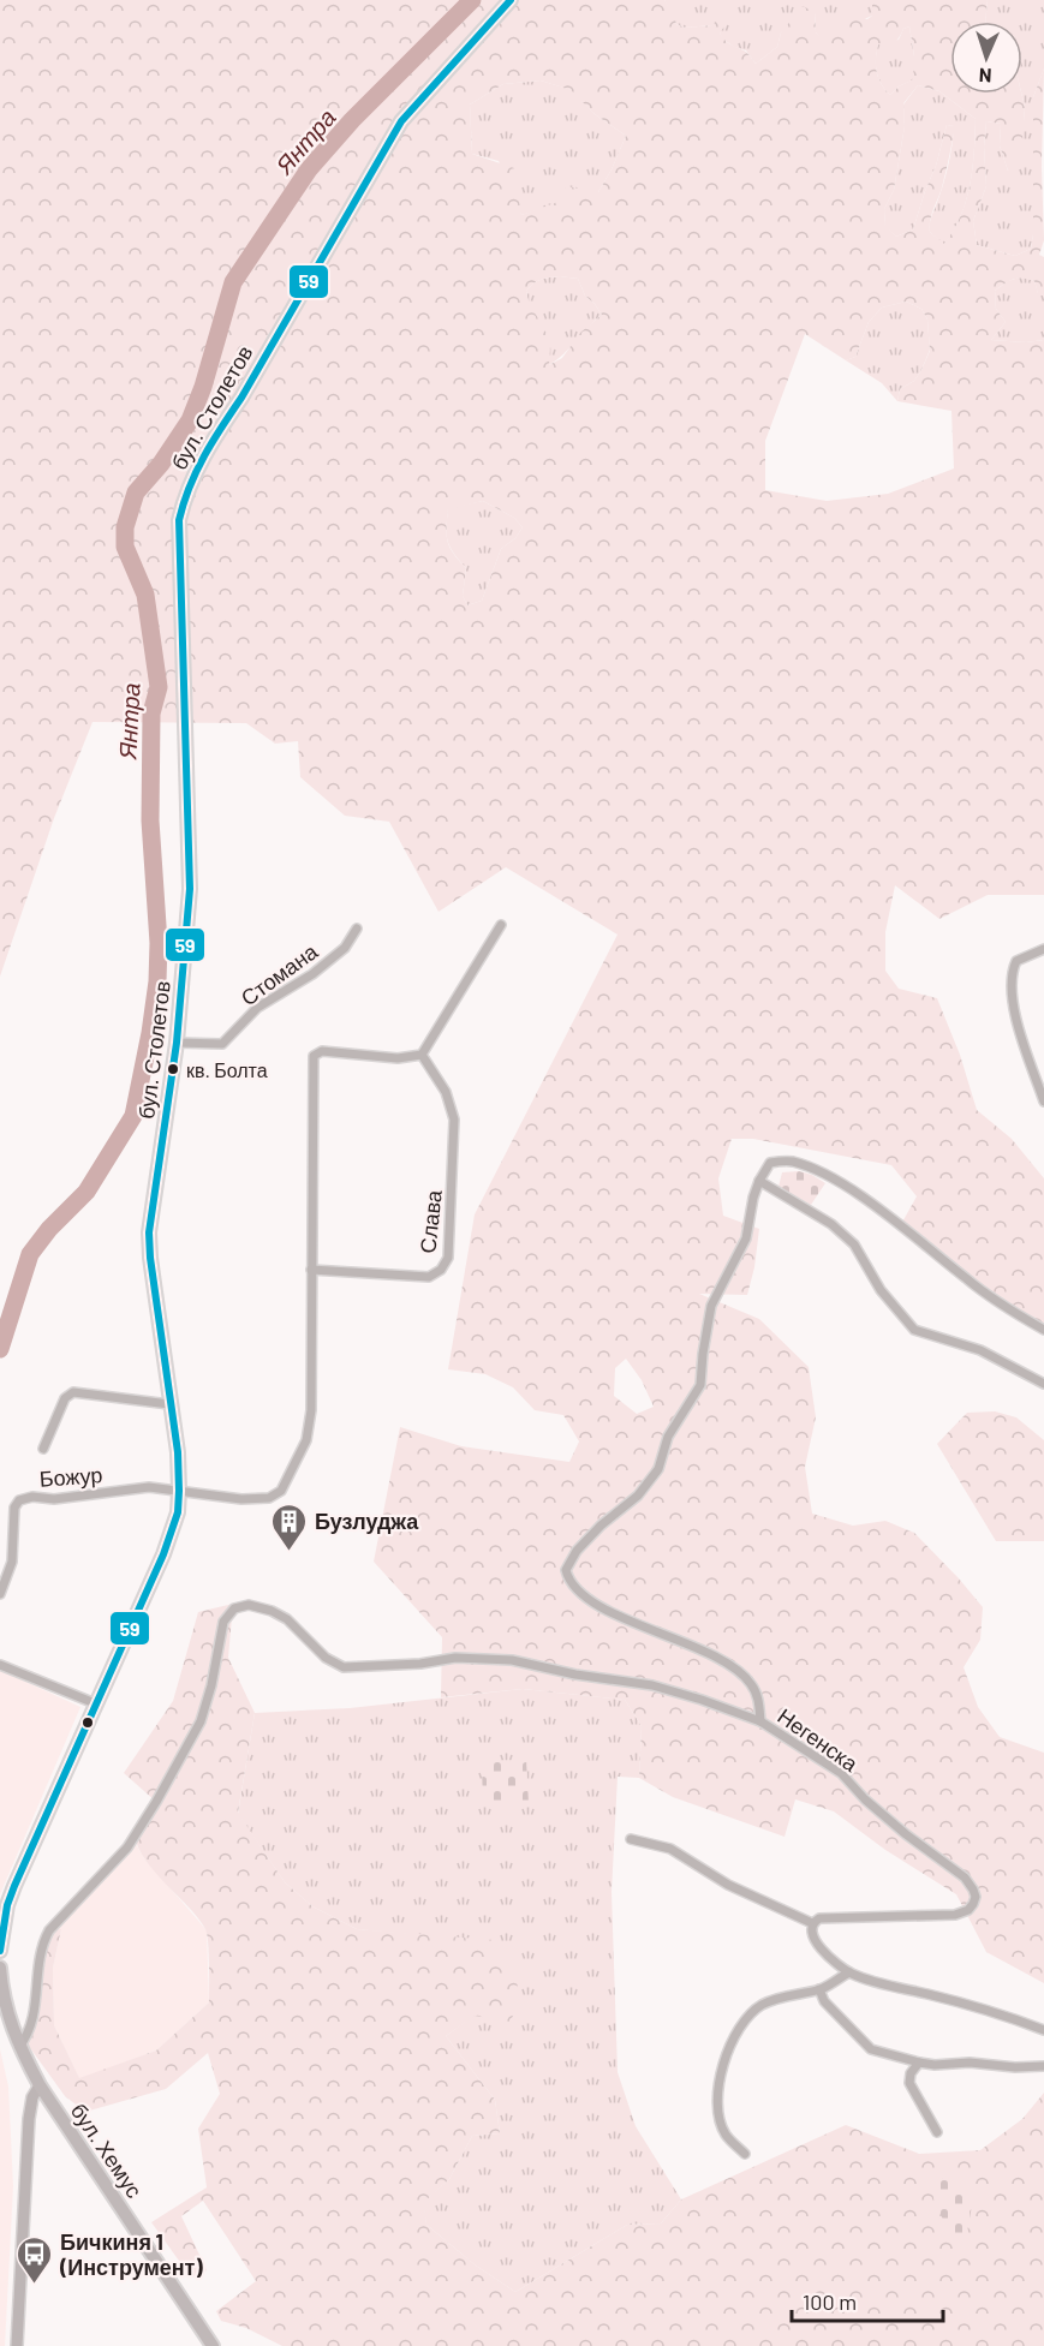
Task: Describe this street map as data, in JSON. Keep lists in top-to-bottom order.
{
  "streets": {
    "main road": ["бул. Столетов", "бул. Хемус"],
    "street": [
      "Стомана",
      "Слава",
      "Божур",
      "Негенска"
    ]
  },
  "crossings": [
    ["бул. Столетов", "Стомана"],
    ["бул. Столетов", "Божур"],
    ["Негенска", "бул. Хемус"]
  ],
  "water": ["Янтра"],
  "places": {
    "other": ["кв. Болта"],
    "building": ["Бузлуджа"],
    "bus stop": ["Бичкиня 1 (Инструмент)"]
  },
  "lines": ["transit line 59"],
  "scale_bar": "100 m",
  "north": "bottom"
}
